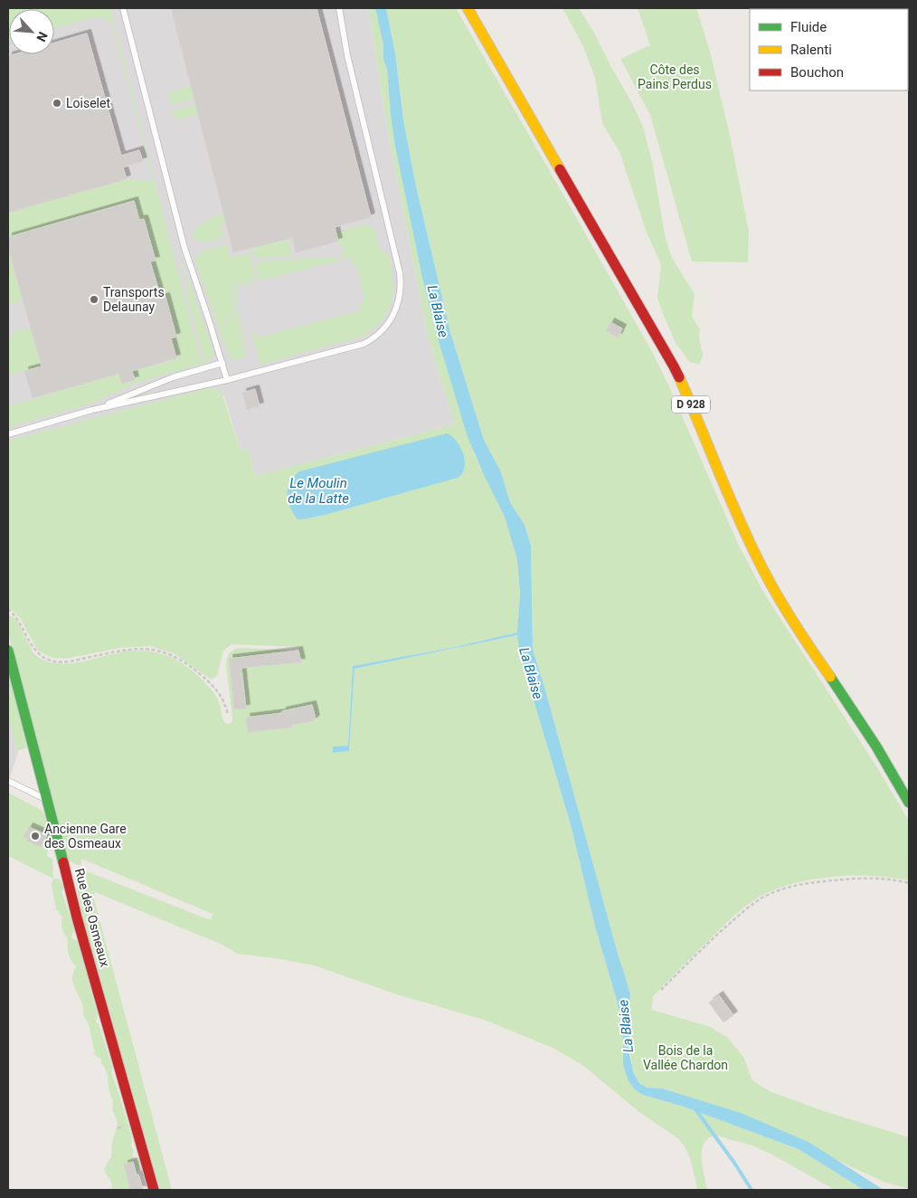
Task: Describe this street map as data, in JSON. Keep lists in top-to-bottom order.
{
  "streets": {
    "main road": ["D 928", "Rue des Osmeaux"]
  },
  "water": ["La Blaise", "Le Moulin de la Latte"],
  "parks": ["Côte des Pains Perdus", "Bois de la Vallée Chardon"],
  "places": ["Loiselet", "Transports Delaunay", "Ancienne Gare des Osmeaux"],
  "legend": ["Fluide", "Ralenti", "Bouchon"],
  "north": "bottom right"
}
